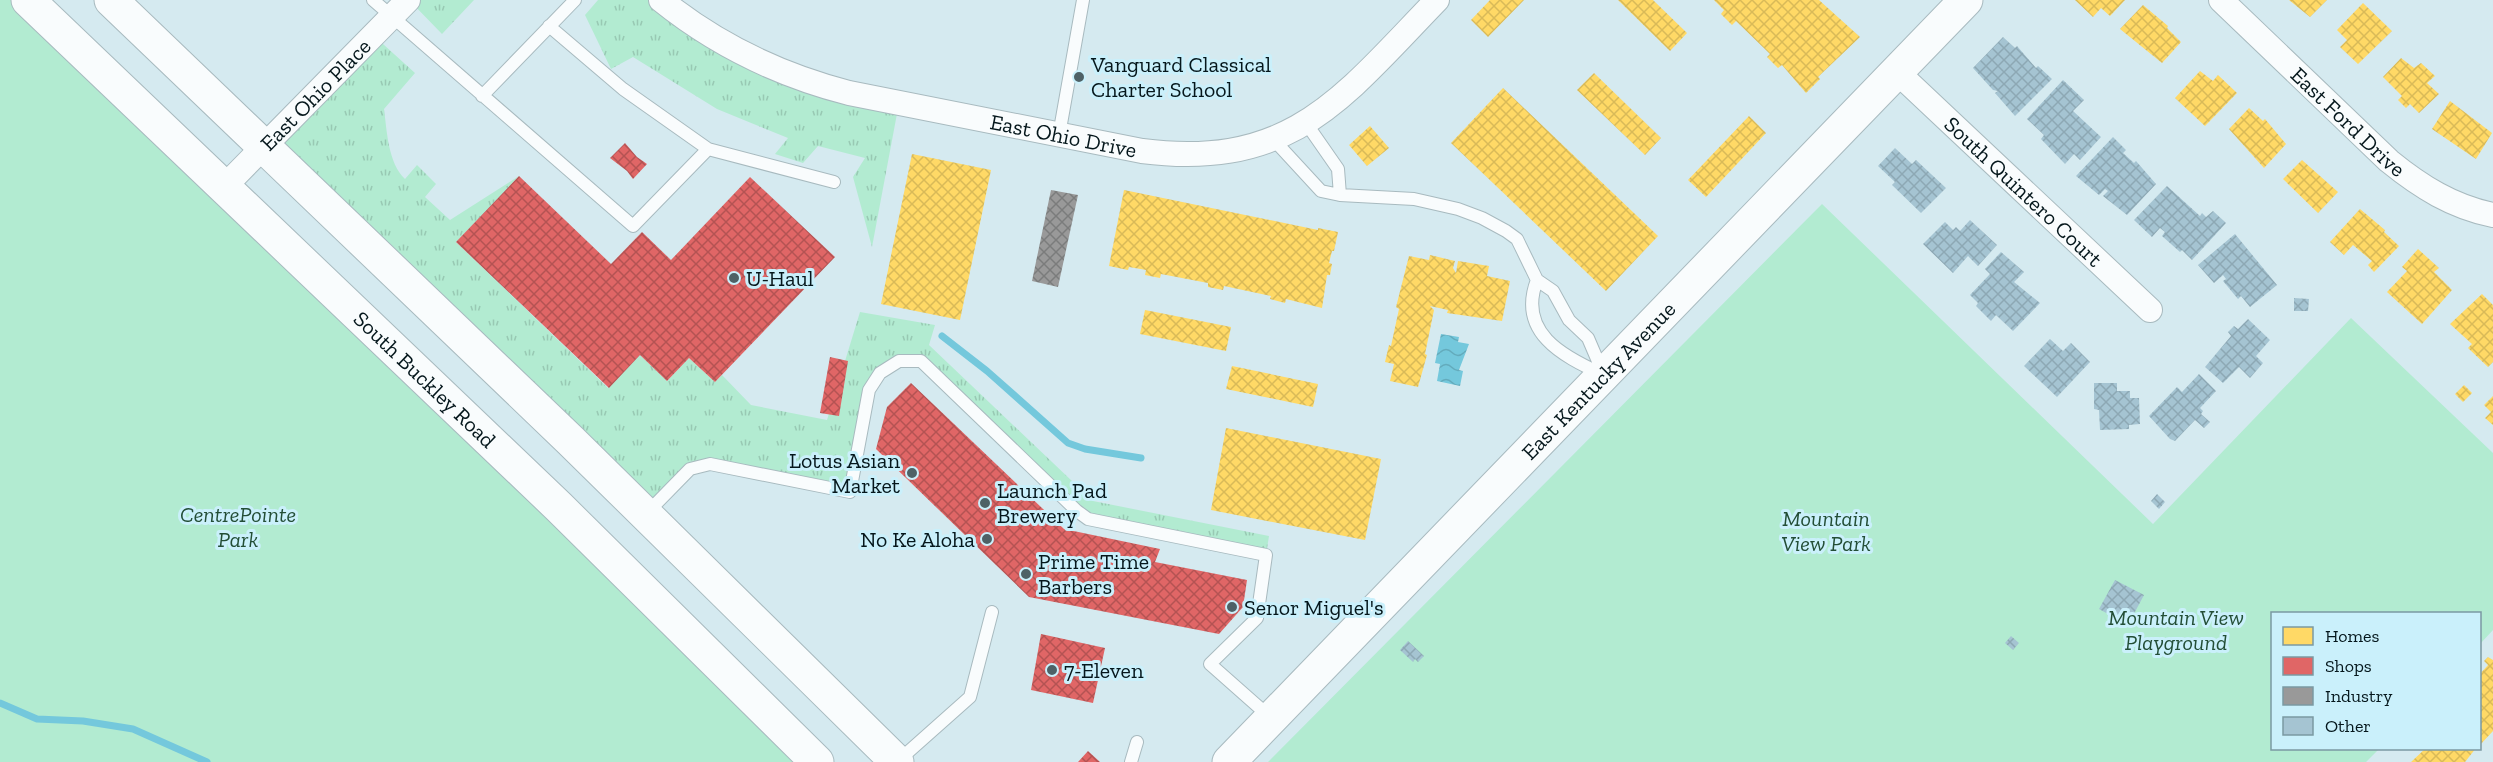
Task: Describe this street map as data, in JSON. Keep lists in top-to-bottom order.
{
  "streets": {
    "main road": ["South Buckley Road", "East Kentucky Avenue"],
    "street": [
      "East Ohio Place",
      "East Ford Drive",
      "East Ohio Drive",
      "South Quintero Court"
    ]
  },
  "crossings": [
    ["East Ohio Place", "South Buckley Road"],
    ["South Quintero Court", "East Kentucky Avenue"]
  ],
  "parks": ["CentrePointe Park", "Mountain View Park", "Mountain View Playground"],
  "places": [
    "Vanguard Classical Charter School",
    "U-Haul",
    "Lotus Asian Market",
    "Launch Pad Brewery",
    "No Ke Aloha",
    "Prime Time Barbers",
    "Senor Miguel's",
    "7-Eleven"
  ],
  "legend": [
    "Homes",
    "Shops",
    "Industry",
    "Other"
  ]
}
